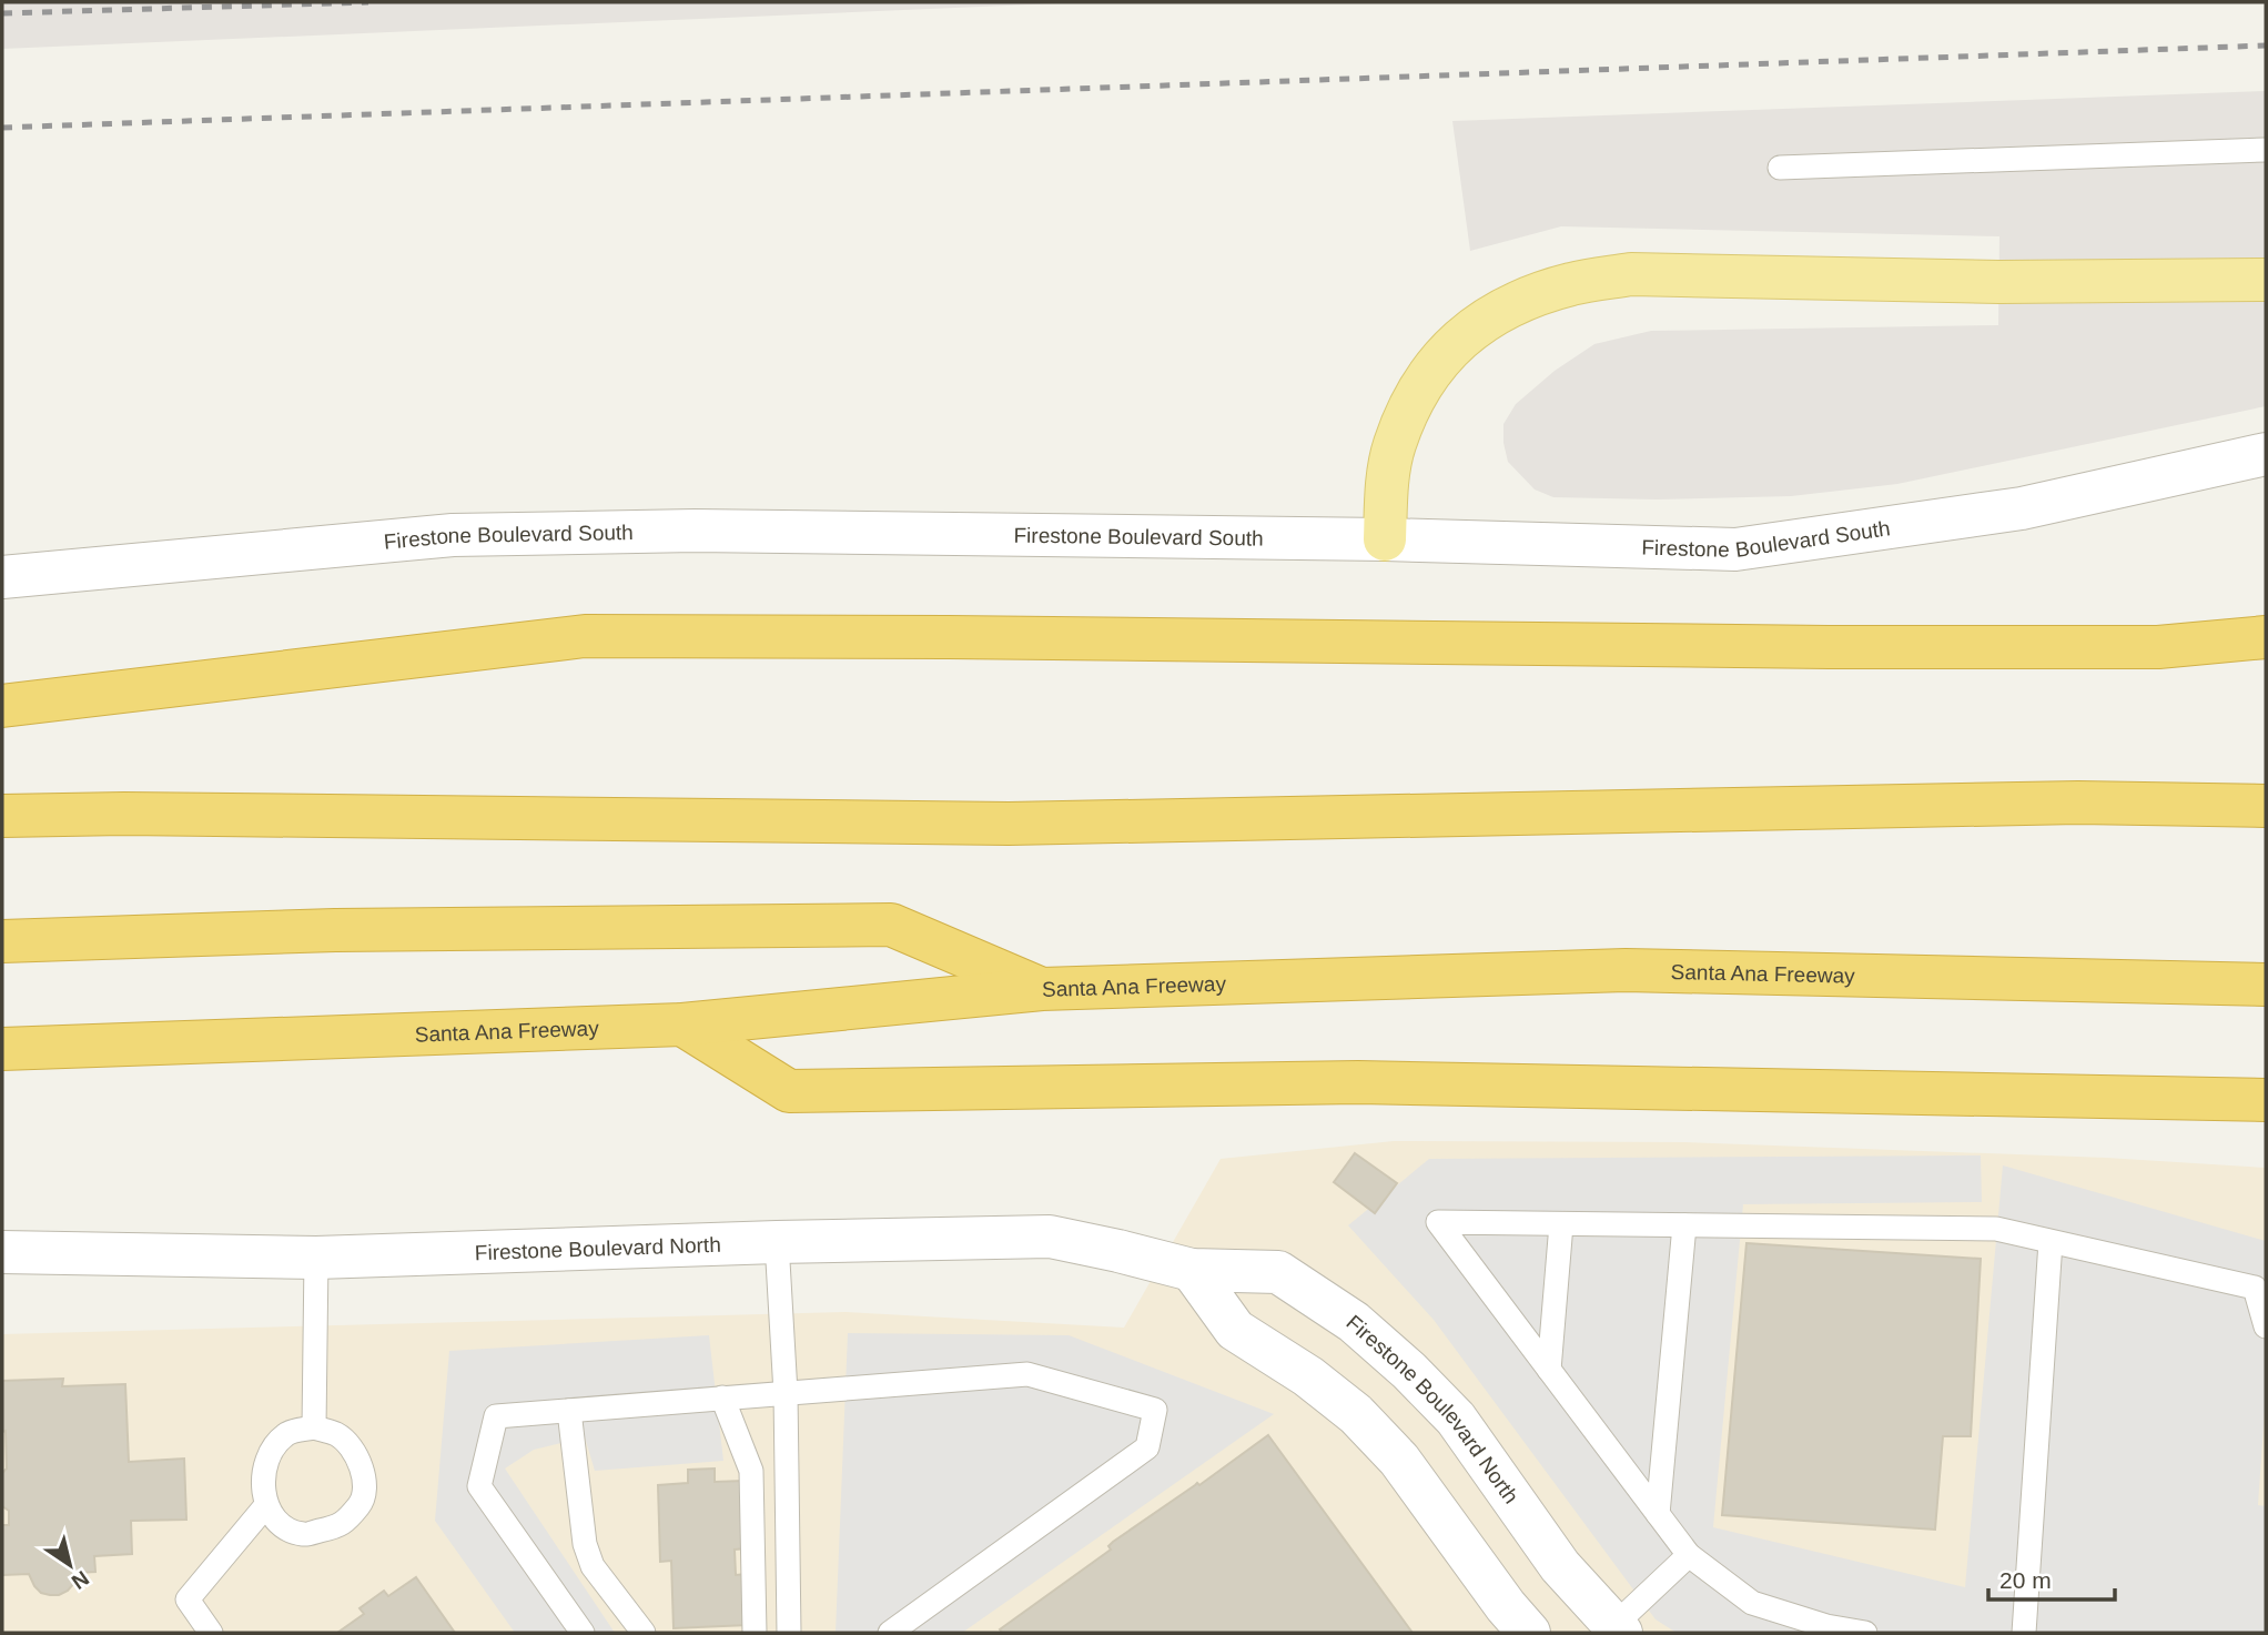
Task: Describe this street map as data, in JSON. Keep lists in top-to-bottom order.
{
  "streets": {
    "highway": ["Santa Ana Freeway"],
    "street": ["Firestone Boulevard South", "Firestone Boulevard North"]
  },
  "scale_bar": "20 m",
  "north": "bottom right"
}
